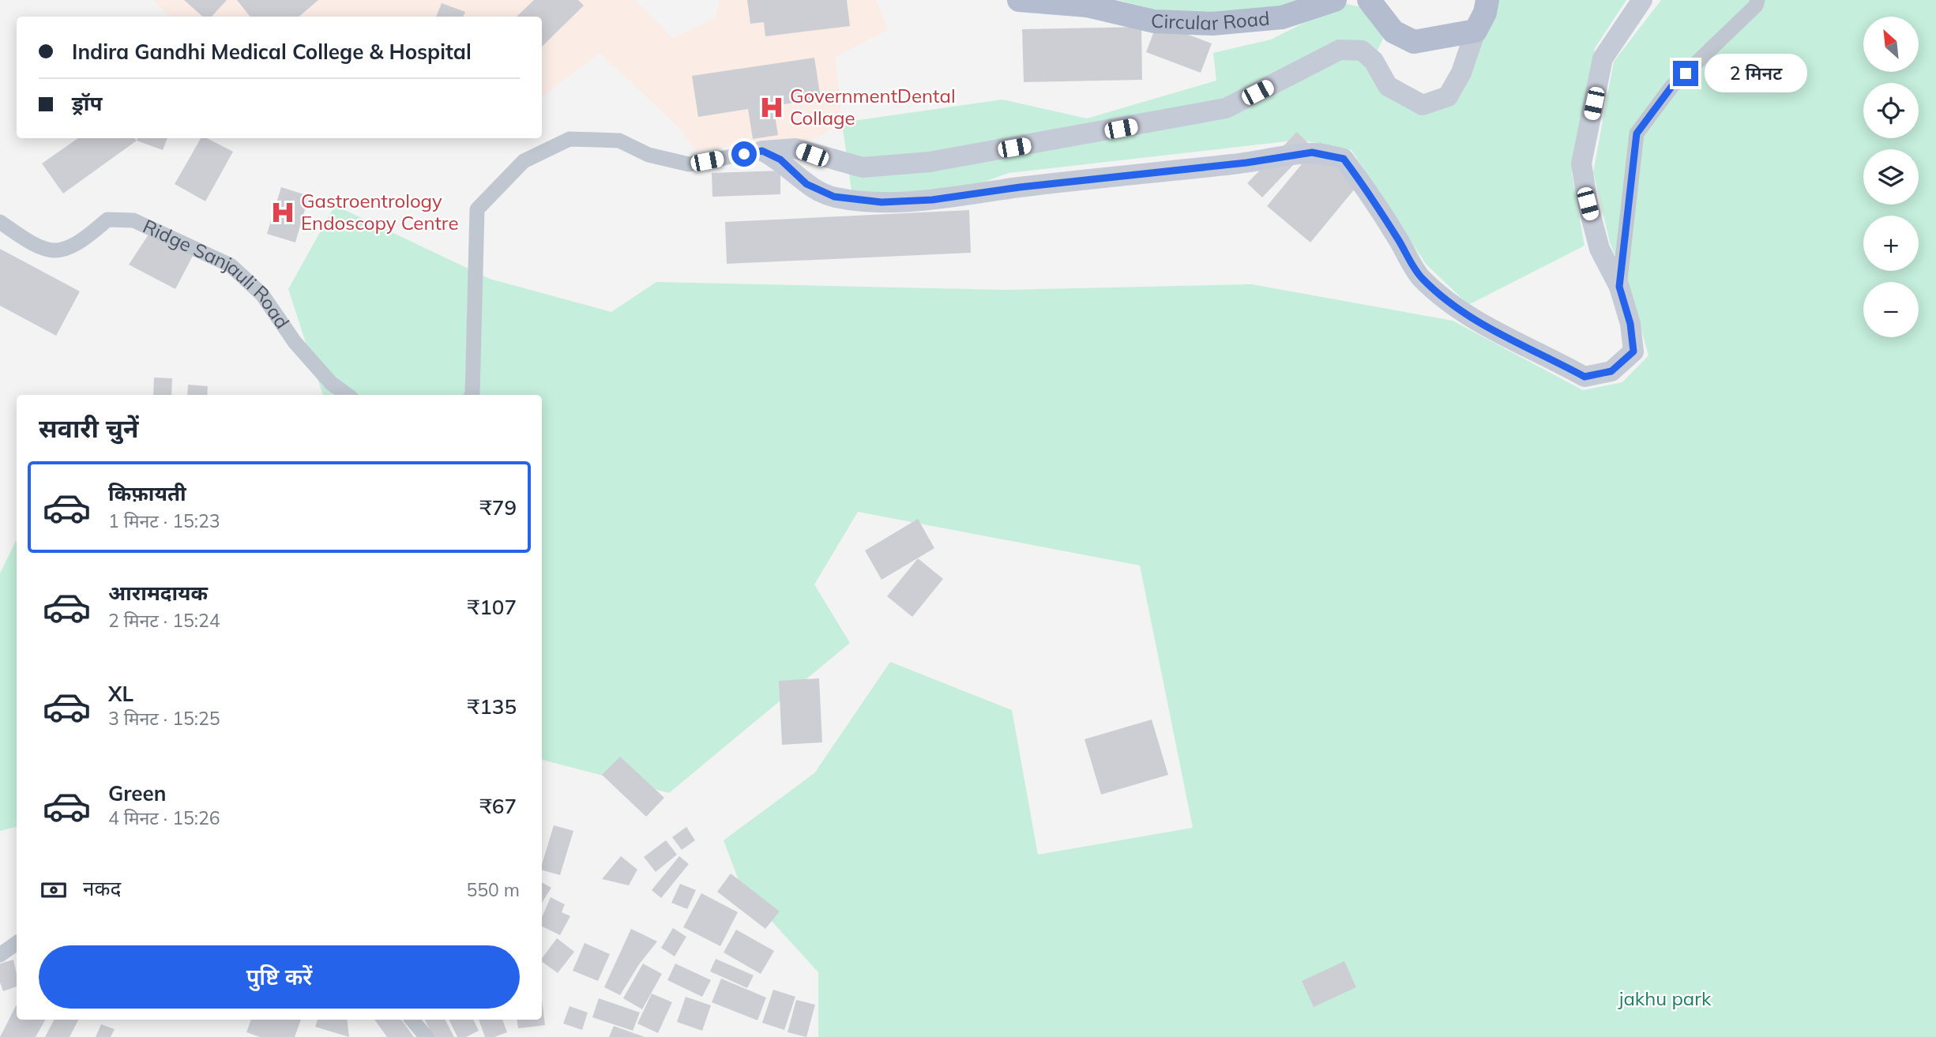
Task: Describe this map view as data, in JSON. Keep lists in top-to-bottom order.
{
  "streets": {
    "main road": ["Circular Road"],
    "street": ["Ridge Sanjauli Road"]
  },
  "parks": ["jakhu park"],
  "places": {
    "hospital": ["GovernmentDental Collage", "Gastroentrology Endoscopy Centre"]
  },
  "north": "top left",
  "page": {
    "map_buttons": ["+", "−"],
    "banner": ["Indira Gandhi Medical College & Hospital", "ड्रॉप"],
    "bubble": "2 मिनट",
    "heading": "सवारी चुनें",
    "list": [
      {
        "name": "किफ़ायती",
        "note": "1 मिनट · 15:23",
        "value": "₹79"
      },
      {
        "name": "आरामदायक",
        "note": "2 मिनट · 15:24",
        "value": "₹107"
      },
      {
        "name": "XL",
        "note": "3 मिनट · 15:25",
        "value": "₹135"
      },
      {
        "name": "Green",
        "note": "4 मिनट · 15:26",
        "value": "₹67"
      }
    ],
    "pay": ["नकद", "550 m"],
    "buttons": "पुष्टि करें"
  }
}
